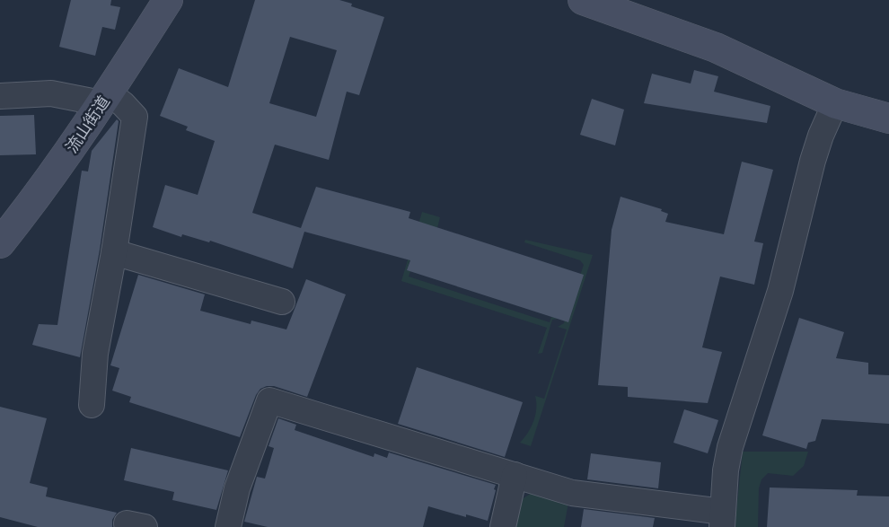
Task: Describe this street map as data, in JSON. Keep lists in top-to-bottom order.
{
  "streets": {
    "street": ["流山街道"]
  }
}
